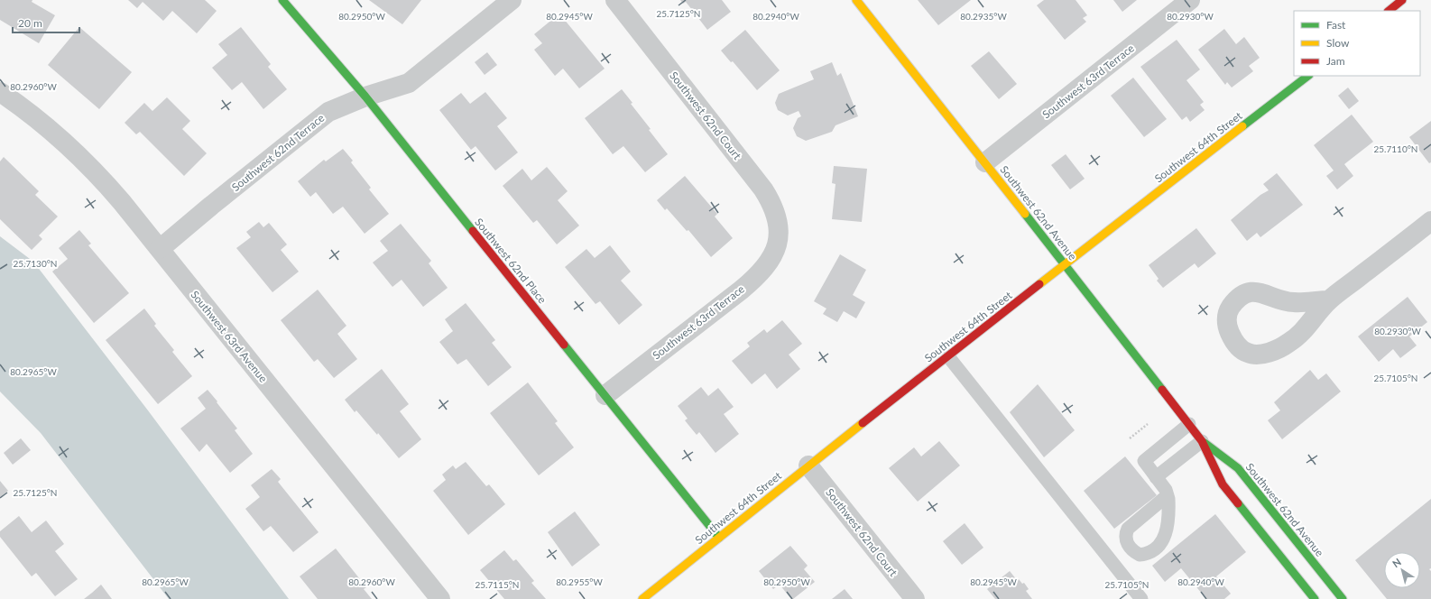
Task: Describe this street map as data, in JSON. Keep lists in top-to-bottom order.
{
  "streets": {
    "street": [
      "Southwest 63rd Terrace",
      "Southwest 62nd Court",
      "Southwest 64th Street",
      "Southwest 62nd Terrace",
      "Southwest 62nd Avenue",
      "Southwest 62nd Place",
      "Southwest 63rd Avenue"
    ]
  },
  "crossings": [
    ["Southwest 63rd Terrace", "Southwest 62nd Court"],
    ["Southwest 63rd Terrace", "Southwest 62nd Avenue"],
    ["Southwest 63rd Terrace", "Southwest 62nd Place"],
    ["Southwest 62nd Court", "Southwest 64th Street"],
    ["Southwest 64th Street", "Southwest 62nd Avenue"],
    ["Southwest 64th Street", "Southwest 62nd Place"],
    ["Southwest 62nd Terrace", "Southwest 62nd Place"],
    ["Southwest 62nd Terrace", "Southwest 63rd Avenue"]
  ],
  "legend": ["Fast", "Slow", "Jam"],
  "scale_bar": "20 m",
  "north": "top left",
  "coordinates": [
    "25.7125°N",
    "80.2950°W",
    "80.2945°W",
    "80.2940°W",
    "80.2935°W",
    "80.2930°W",
    "80.2960°W",
    "25.7110°N",
    "25.7130°N",
    "80.2965°W",
    "25.7105°N",
    "80.2955°W",
    "25.7115°N"
  ]
}
